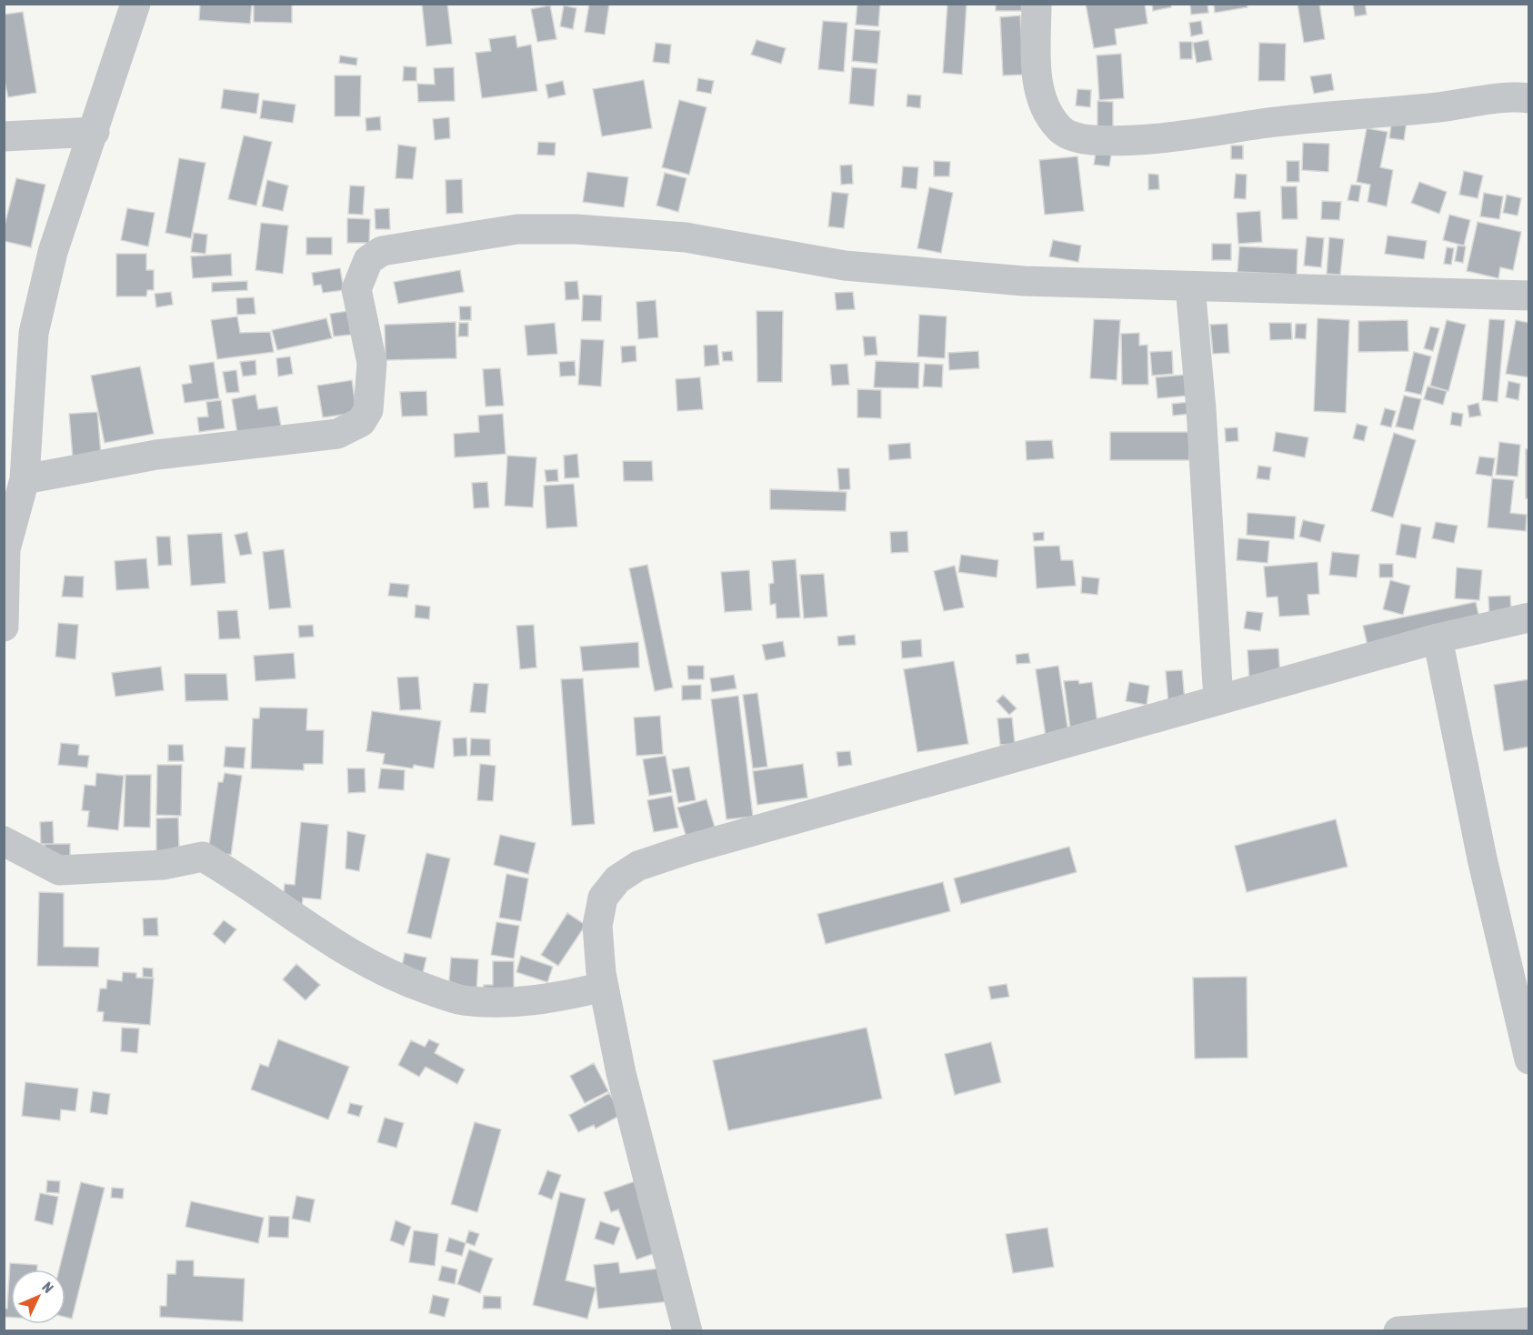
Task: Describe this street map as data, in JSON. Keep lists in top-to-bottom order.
{
  "north": "top right"
}
